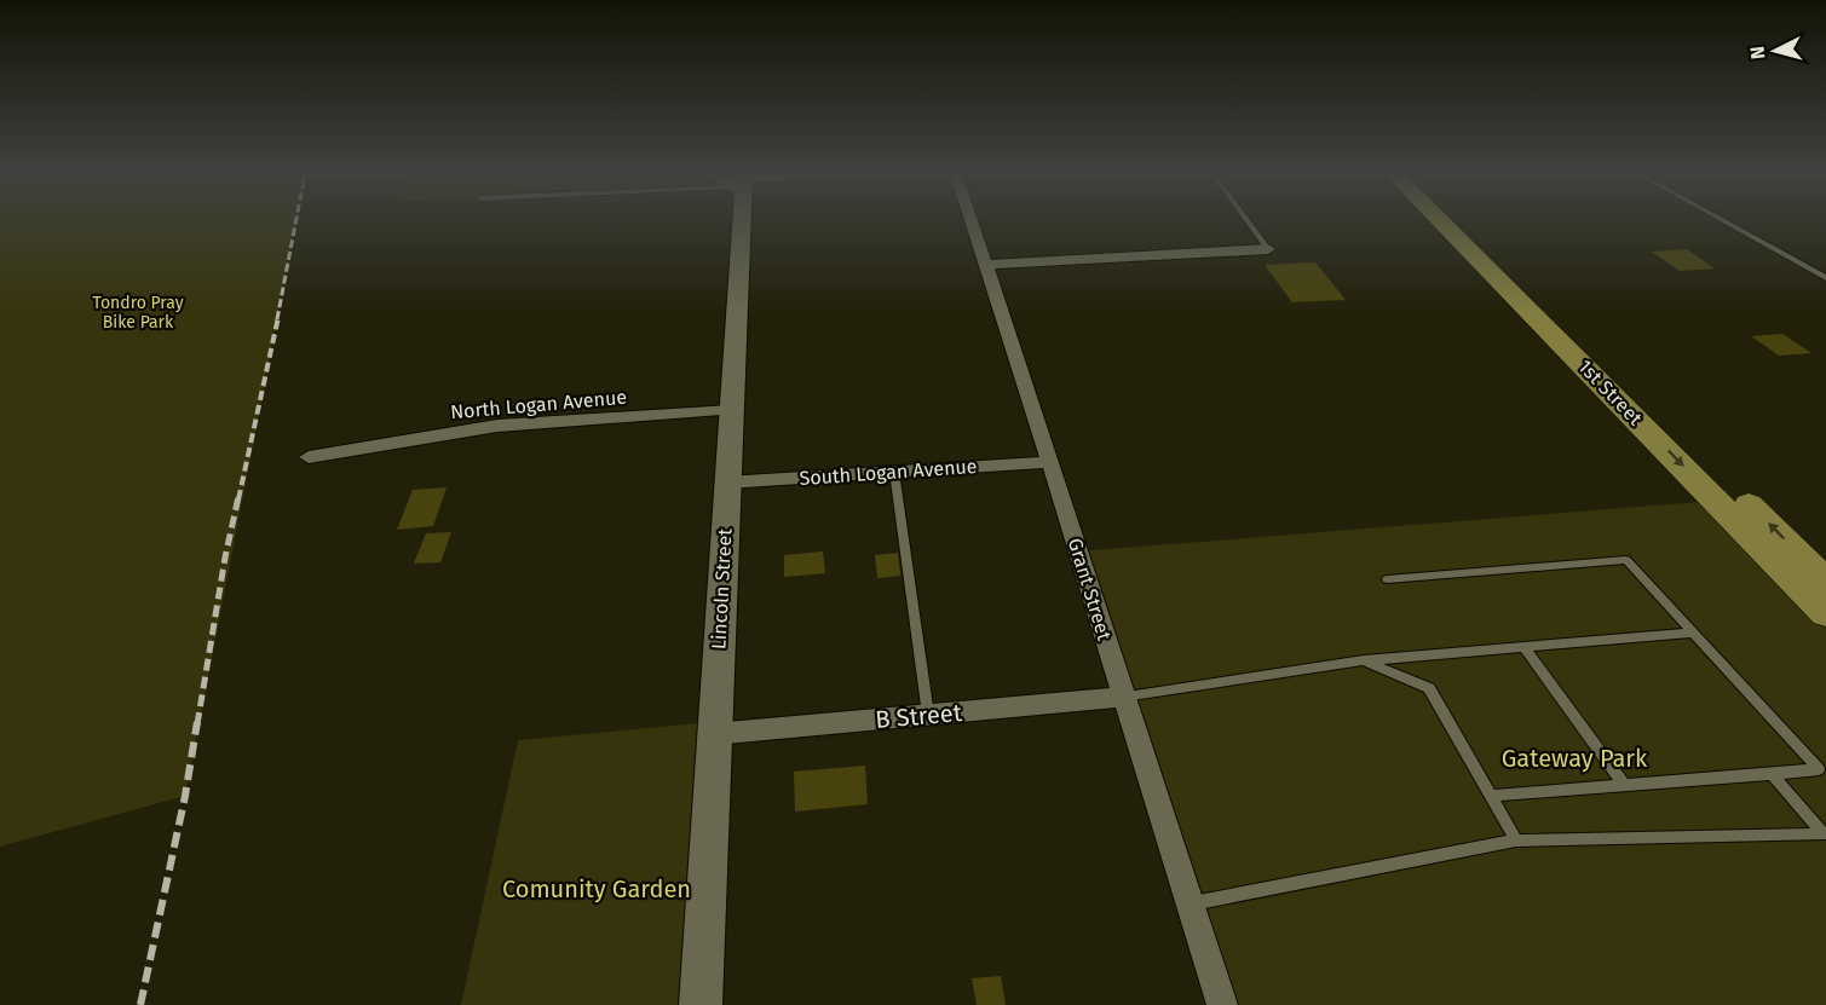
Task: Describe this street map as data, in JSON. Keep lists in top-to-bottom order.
{
  "streets": {
    "main road": ["1st Street", "Lincoln Street"],
    "street": [
      "North Logan Avenue",
      "South Logan Avenue",
      "Grant Street",
      "B Street"
    ]
  },
  "crossings": [
    ["North Logan Avenue", "Lincoln Street"],
    ["South Logan Avenue", "Lincoln Street"],
    ["South Logan Avenue", "Grant Street"],
    ["Lincoln Street", "B Street"],
    ["Grant Street", "B Street"]
  ],
  "parks": ["Tondro Pray Bike Park", "Gateway Park", "Comunity Garden"],
  "north": "left"
}
